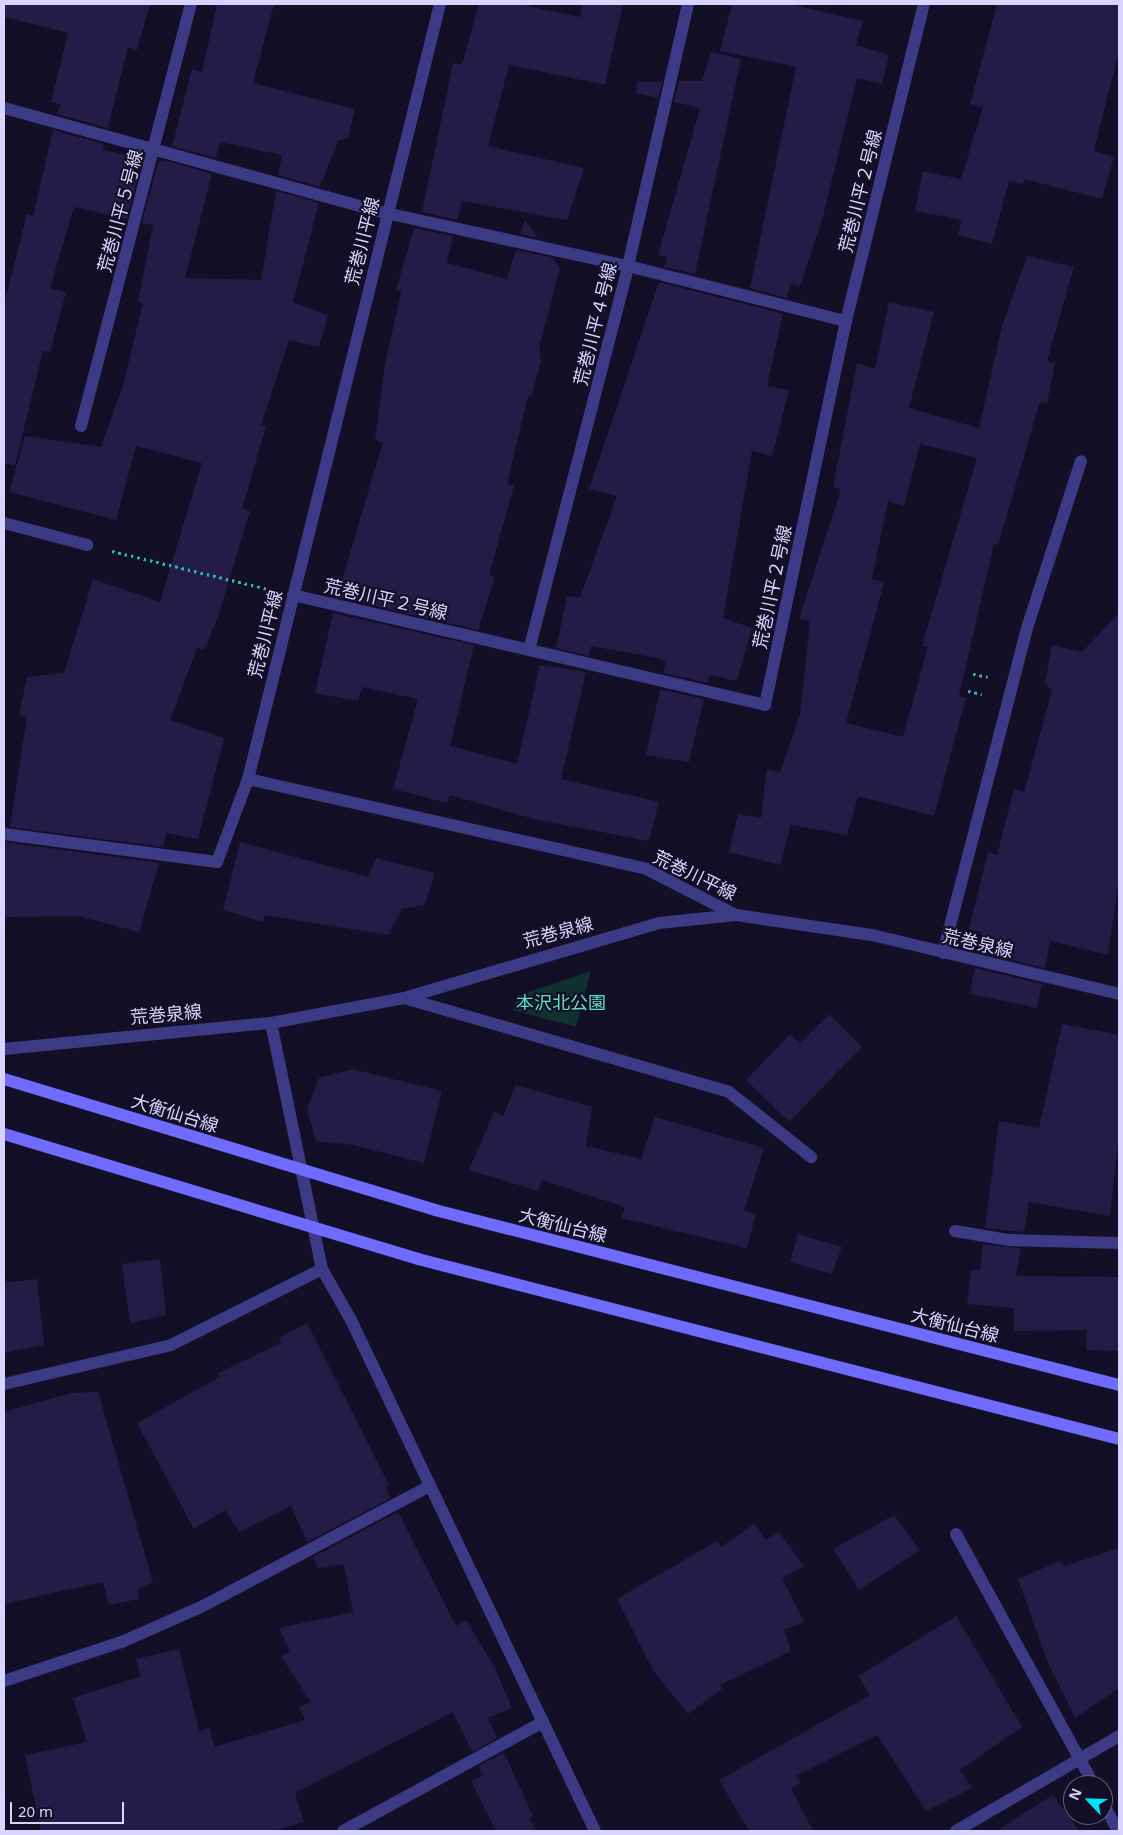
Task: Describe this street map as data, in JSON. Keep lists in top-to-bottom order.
{
  "streets": {
    "main road": ["大衡仙台線"],
    "street": [
      "荒巻川平２号線",
      "荒巻川平５号線",
      "荒巻川平線",
      "荒巻川平４号線",
      "荒巻泉線"
    ]
  },
  "crossings": [
    ["荒巻川平２号線", "荒巻川平線"],
    ["荒巻川平２号線", "荒巻川平４号線"],
    ["荒巻川平線", "荒巻泉線"]
  ],
  "parks": ["本沢北公園"],
  "scale_bar": "20 m",
  "north": "top left"
}
